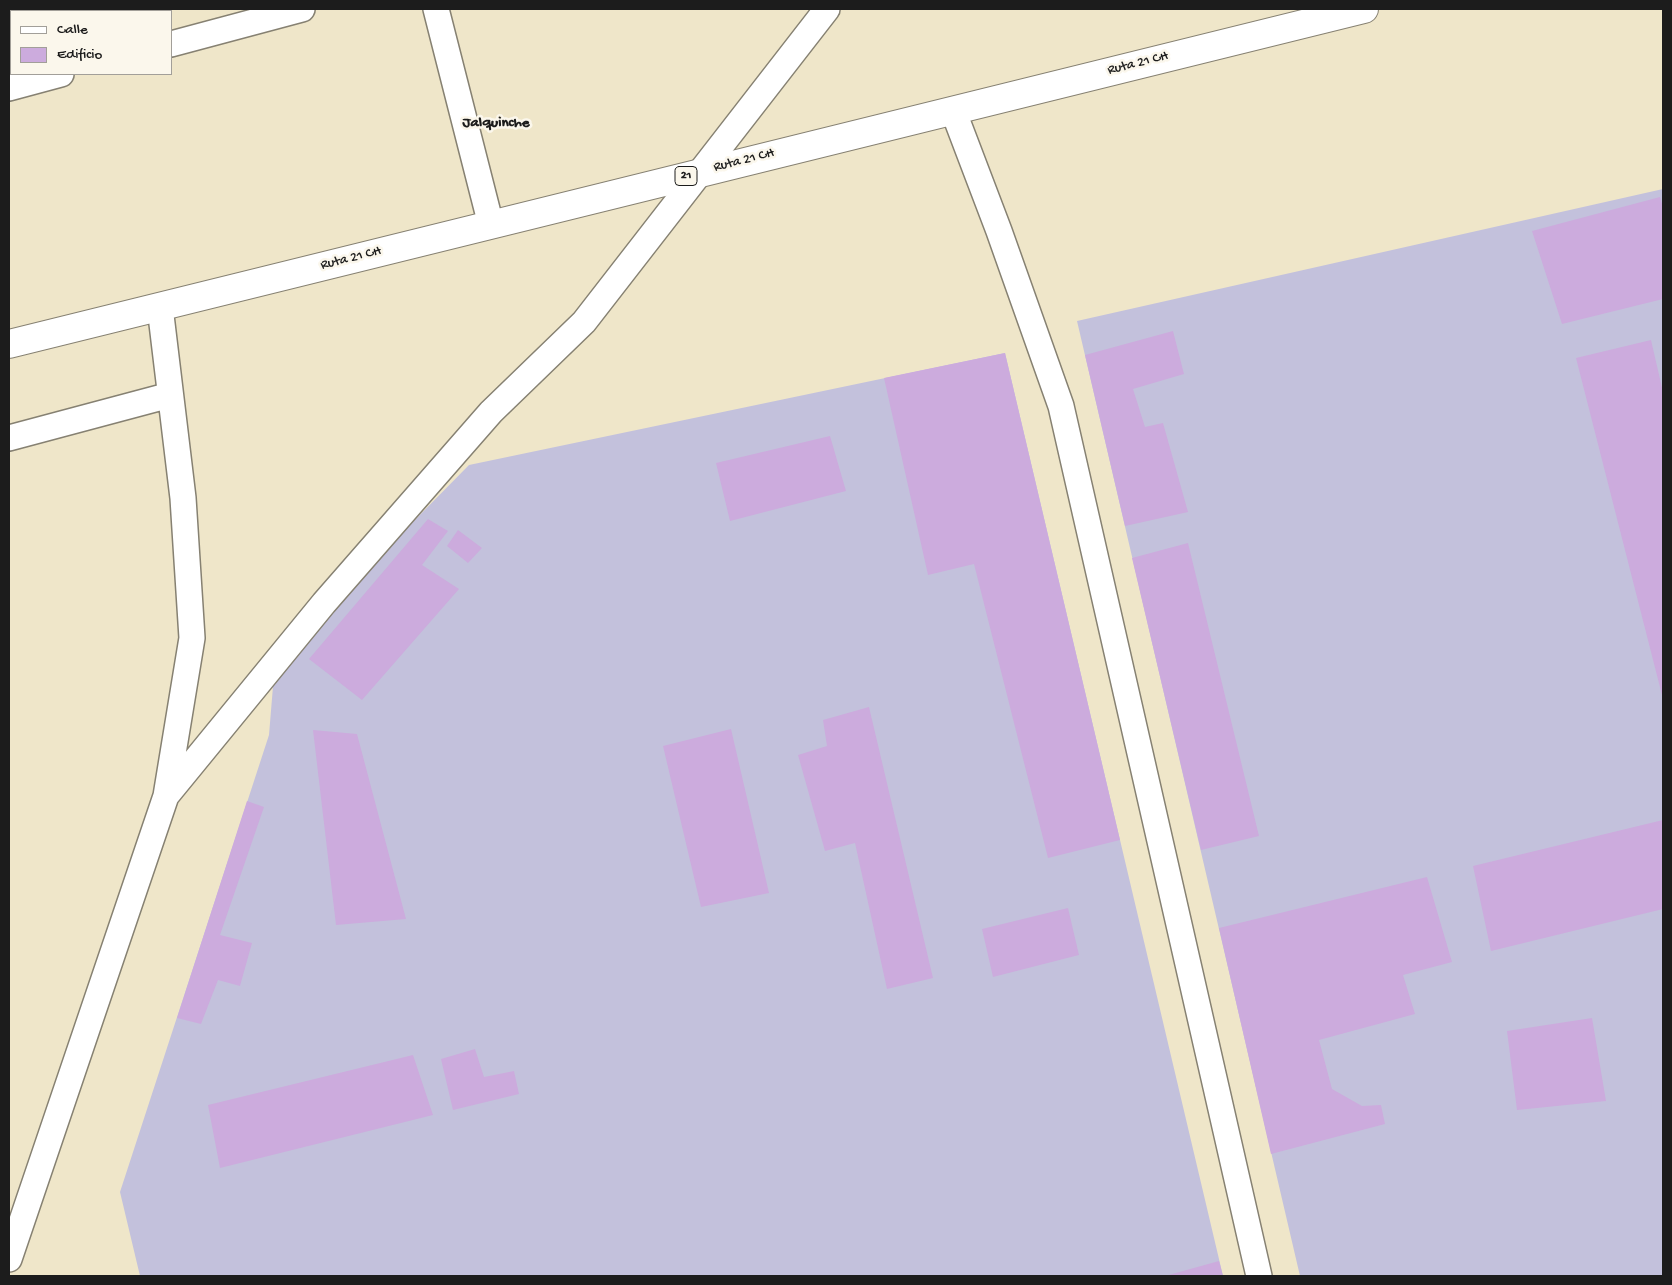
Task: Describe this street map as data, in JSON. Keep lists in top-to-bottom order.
{
  "streets": {
    "highway": ["Ruta 21 CH", "21"]
  },
  "districts": ["Jalquinche"],
  "legend": ["Calle", "Edificio"]
}
